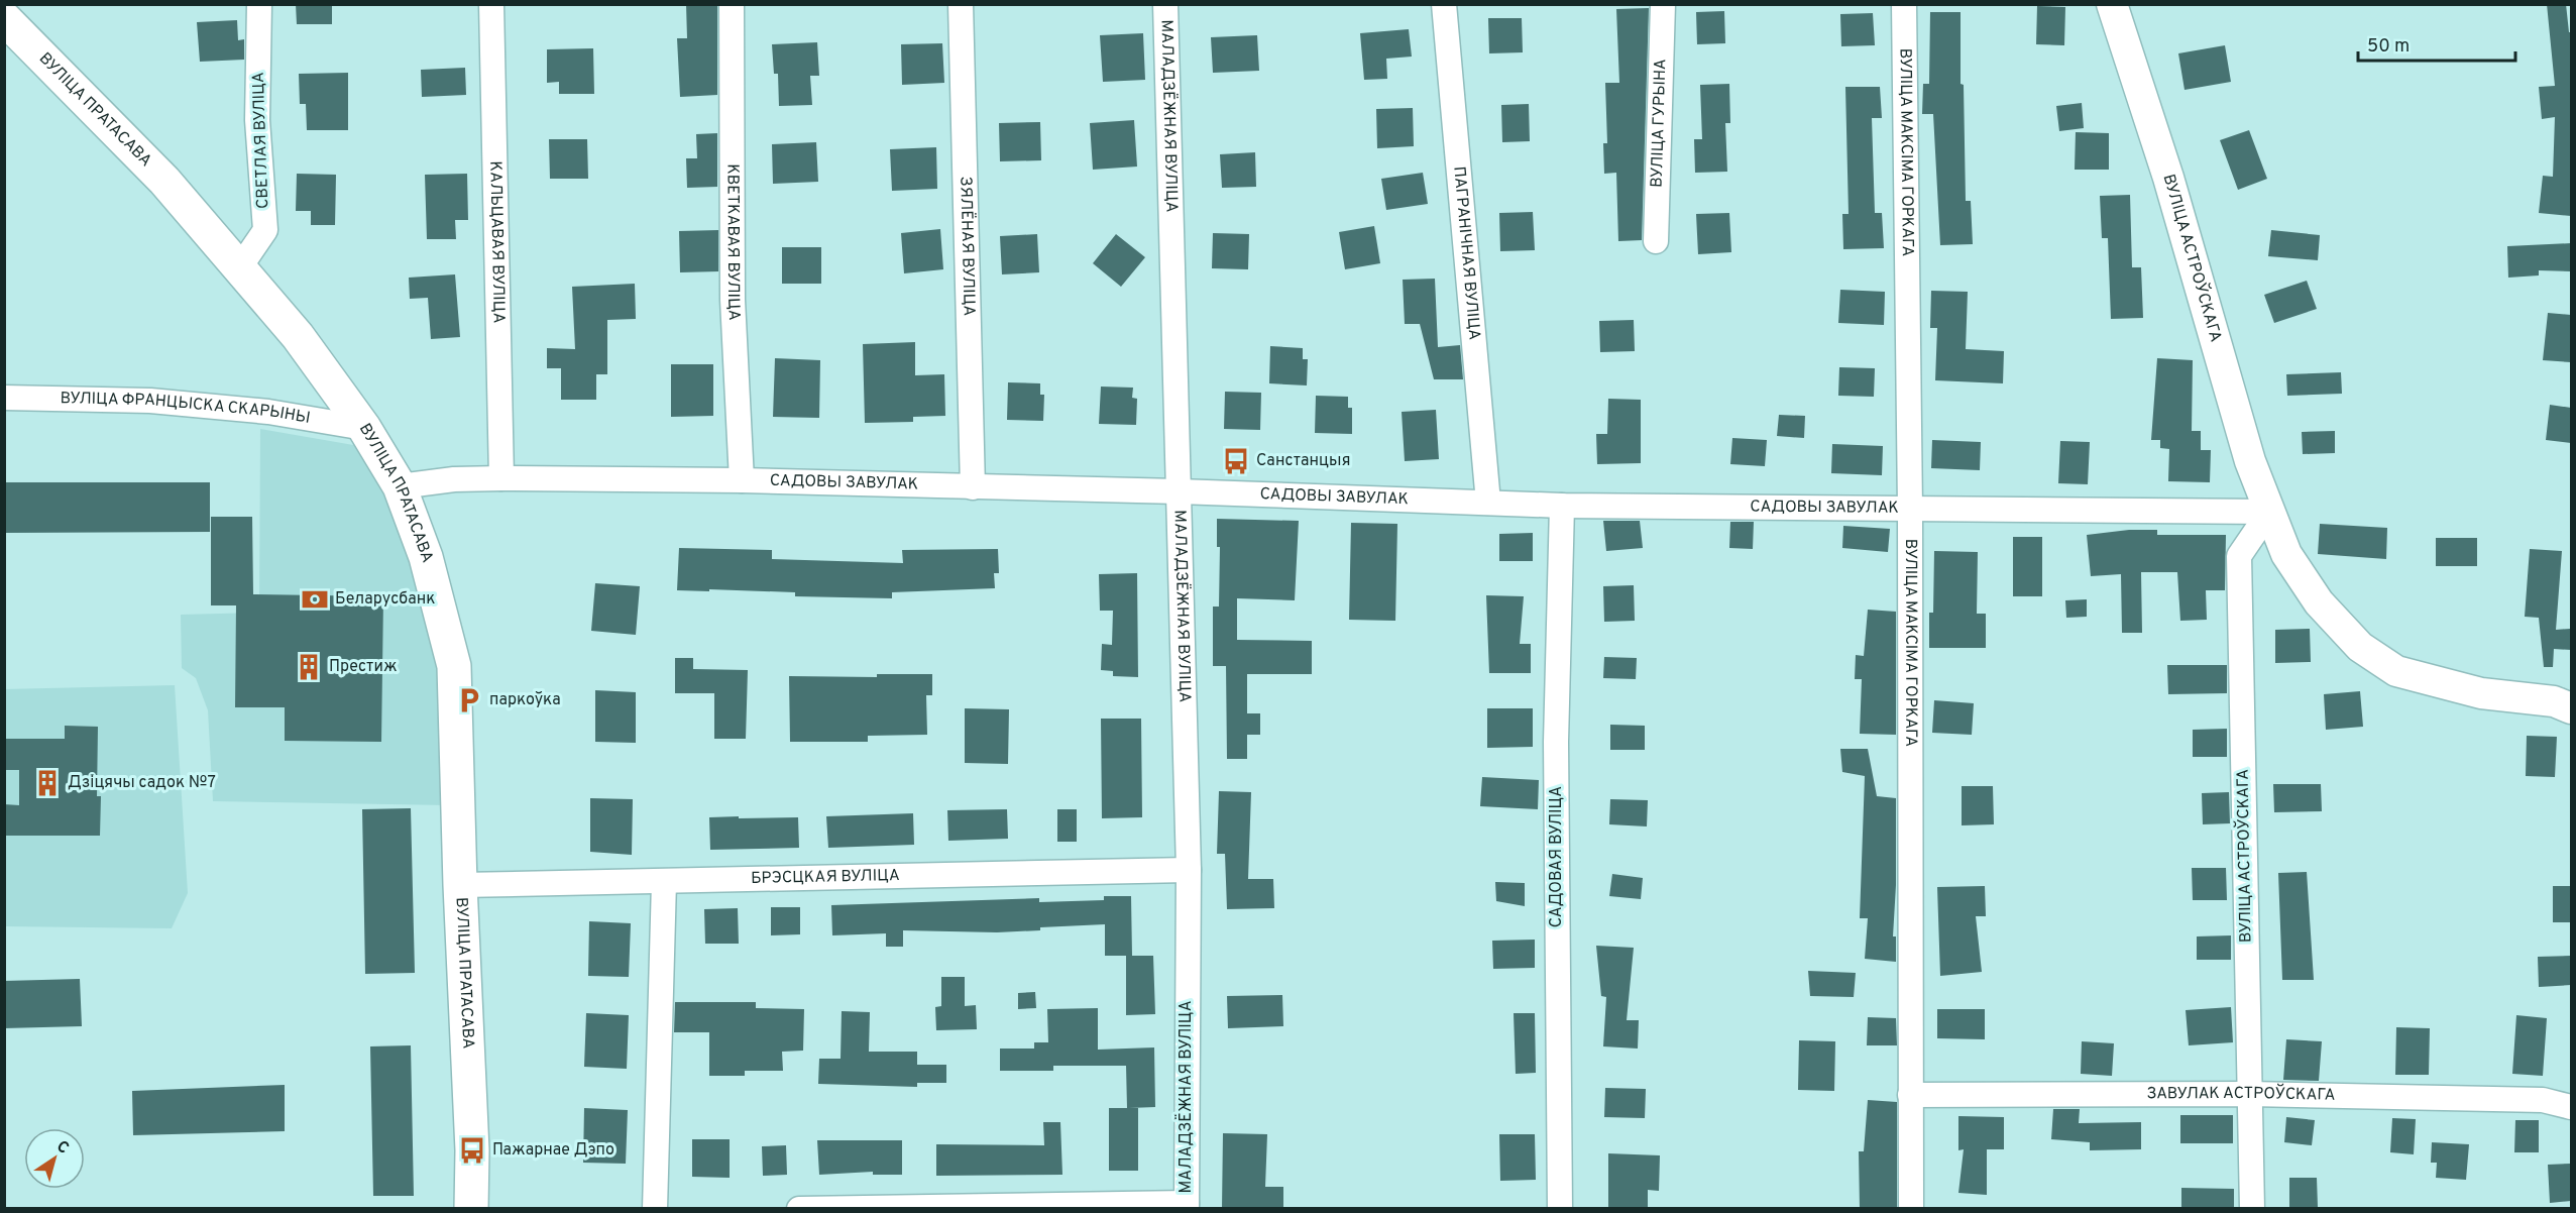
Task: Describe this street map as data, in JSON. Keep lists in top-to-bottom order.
{
  "streets": {
    "main road": ["ВУЛІЦА ПРАТАСАВА"],
    "street": [
      "МАЛАДЗЁЖНАЯ ВУЛІЦА",
      "ВУЛІЦА ГУРЫНА",
      "СВЕТЛАЯ ВУЛІЦА",
      "ВУЛІЦА МАКСІМА ГОРКАГА",
      "КАЛЬЦАВАЯ ВУЛІЦА",
      "КВЕТКАВАЯ ВУЛІЦА",
      "ЗЯЛЁНАЯ ВУЛІЦА",
      "ПАГРАНІЧНАЯ ВУЛІЦА",
      "ВУЛІЦА АСТРОЎСКАГА",
      "ВУЛІЦА ФРАНЦЫСКА СКАРЫНЫ",
      "САДОВЫ ЗАВУЛАК",
      "САДОВАЯ ВУЛІЦА",
      "БРЭСЦКАЯ ВУЛІЦА",
      "ЗАВУЛАК АСТРОЎСКАГА"
    ]
  },
  "crossings": [
    ["ВУЛІЦА ПРАТАСАВА", "СВЕТЛАЯ ВУЛІЦА"],
    ["ВУЛІЦА ПРАТАСАВА", "ВУЛІЦА ФРАНЦЫСКА СКАРЫНЫ"],
    ["ВУЛІЦА ПРАТАСАВА", "САДОВЫ ЗАВУЛАК"],
    ["ВУЛІЦА ПРАТАСАВА", "БРЭСЦКАЯ ВУЛІЦА"],
    ["МАЛАДЗЁЖНАЯ ВУЛІЦА", "САДОВЫ ЗАВУЛАК"],
    ["МАЛАДЗЁЖНАЯ ВУЛІЦА", "БРЭСЦКАЯ ВУЛІЦА"],
    ["ВУЛІЦА МАКСІМА ГОРКАГА", "САДОВЫ ЗАВУЛАК"],
    ["ВУЛІЦА МАКСІМА ГОРКАГА", "ЗАВУЛАК АСТРОЎСКАГА"],
    ["КАЛЬЦАВАЯ ВУЛІЦА", "САДОВЫ ЗАВУЛАК"],
    ["КВЕТКАВАЯ ВУЛІЦА", "САДОВЫ ЗАВУЛАК"],
    ["ЗЯЛЁНАЯ ВУЛІЦА", "САДОВЫ ЗАВУЛАК"],
    ["ПАГРАНІЧНАЯ ВУЛІЦА", "САДОВЫ ЗАВУЛАК"],
    ["ВУЛІЦА АСТРОЎСКАГА", "САДОВЫ ЗАВУЛАК"],
    ["ВУЛІЦА АСТРОЎСКАГА", "ЗАВУЛАК АСТРОЎСКАГА"],
    ["САДОВЫ ЗАВУЛАК", "САДОВАЯ ВУЛІЦА"]
  ],
  "places": {
    "bus stop": ["Санстанцыя", "Пажарнае Дэпо"],
    "bank": ["Беларусбанк"],
    "building": ["Престиж", "Дзіцячы садок №7"],
    "parking": ["паркоўка"]
  },
  "scale_bar": "50 m",
  "north": "top right"
}
